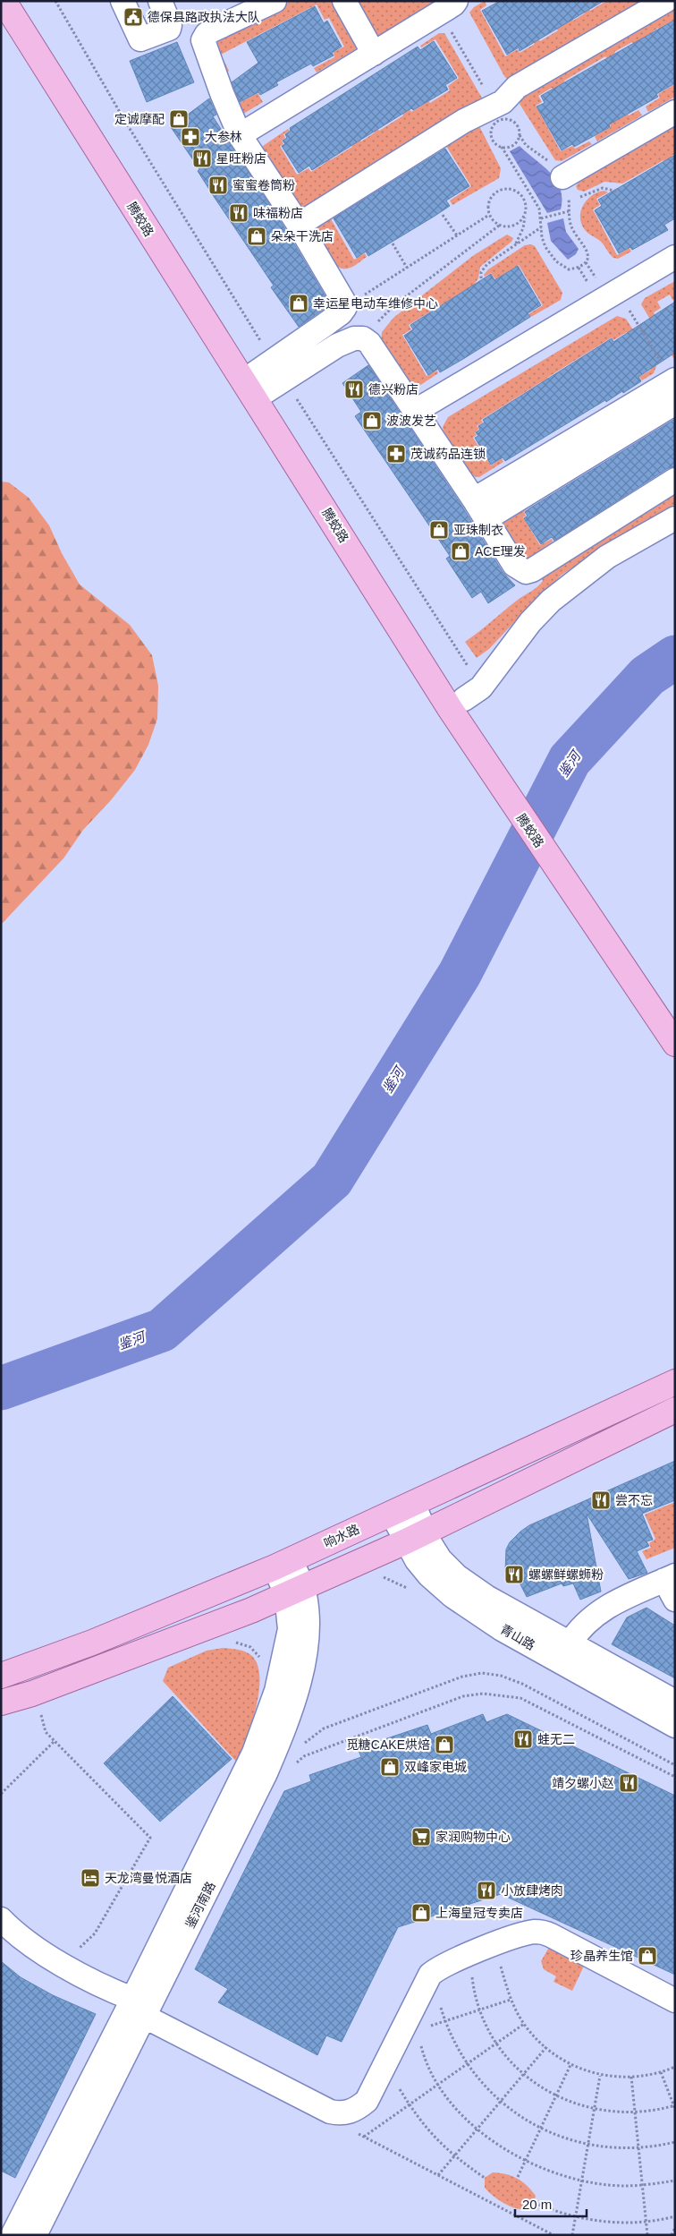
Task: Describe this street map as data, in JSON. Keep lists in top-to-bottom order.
{
  "streets": {
    "main road": ["腾蛟路", "响水路"],
    "street": ["青山路", "鉴河南路"]
  },
  "crossings": [
    ["响水路", "青山路"],
    ["响水路", "鉴河南路"]
  ],
  "water": ["鉴河"],
  "places": {
    "public building": ["德保县路政执法大队"],
    "shop": [
      "定诚摩配",
      "朵朵干洗店",
      "幸运星电动车维修中心",
      "波波发艺",
      "亚珠制衣",
      "ACE理发",
      "觅糖CAKE烘焙",
      "双峰家电城",
      "上海皇冠专卖店",
      "珍晶养生馆"
    ],
    "pharmacy": ["大参林", "茂诚药品连锁"],
    "restaurant": [
      "星旺粉店",
      "蜜蜜卷筒粉",
      "味福粉店",
      "德兴粉店",
      "尝不忘",
      "螺螺鲜螺蛳粉",
      "蛙无二",
      "靖夕螺小赵",
      "小放肆烤肉"
    ],
    "supermarket": ["家润购物中心"],
    "hotel": ["天龙湾曼悦酒店"]
  },
  "scale_bar": "20 m"
}
